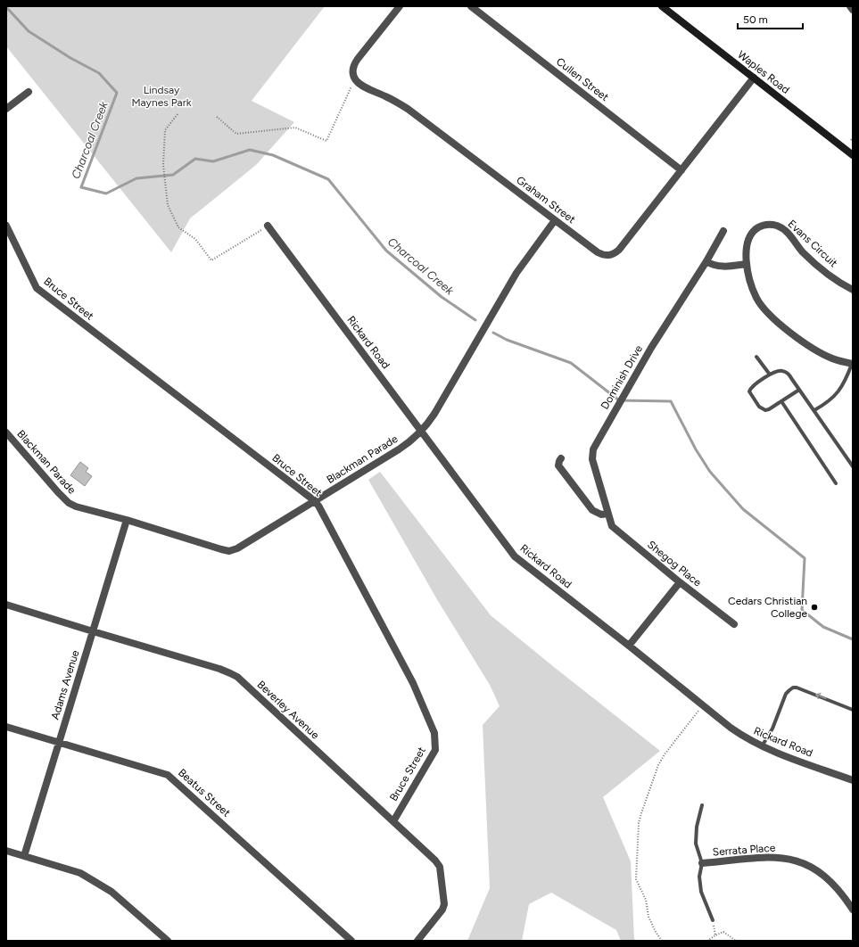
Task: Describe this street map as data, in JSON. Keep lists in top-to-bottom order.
{
  "streets": {
    "street": [
      "Waples Road",
      "Cullen Street",
      "Graham Street",
      "Evans Circuit",
      "Bruce Street",
      "Rickard Road",
      "Dominish Drive",
      "Blackman Parade",
      "Shegog Place",
      "Adams Avenue",
      "Beverley Avenue",
      "Beatus Street",
      "Serrata Place"
    ]
  },
  "crossings": [
    ["Waples Road", "Graham Street"],
    ["Cullen Street", "Graham Street"],
    ["Graham Street", "Blackman Parade"],
    ["Bruce Street", "Blackman Parade"],
    ["Bruce Street", "Beverley Avenue"],
    ["Rickard Road", "Blackman Parade"],
    ["Dominish Drive", "Shegog Place"],
    ["Blackman Parade", "Adams Avenue"],
    ["Adams Avenue", "Beverley Avenue"],
    ["Adams Avenue", "Beatus Street"]
  ],
  "water": ["Charcoal Creek"],
  "parks": ["Lindsay Maynes Park"],
  "places": ["Cedars Christian College"],
  "scale_bar": "50 m"
}
